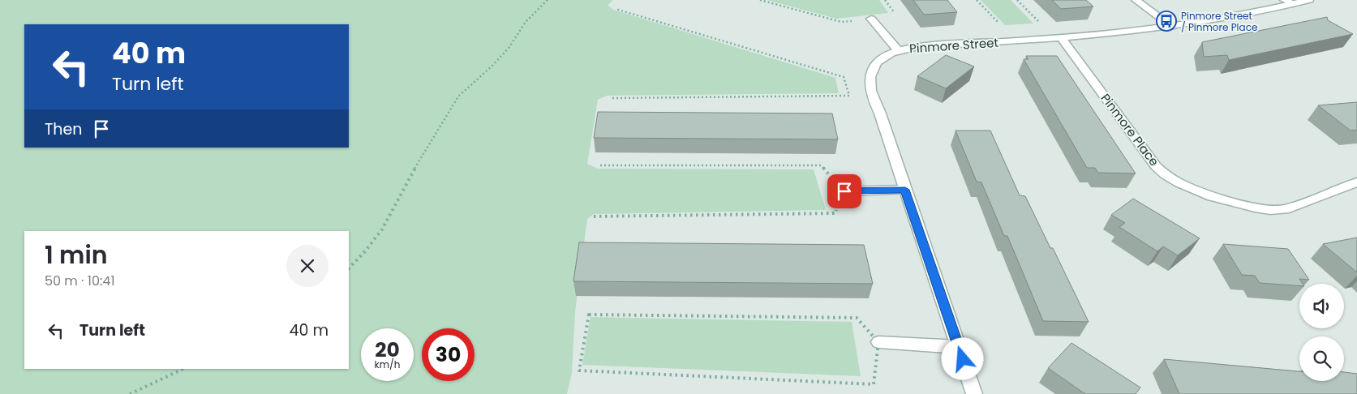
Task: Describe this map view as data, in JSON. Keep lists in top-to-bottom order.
{
  "streets": {
    "street": ["Pinmore Street", "Pinmore Place"]
  },
  "crossings": [
    ["Pinmore Street", "Pinmore Place"]
  ],
  "places": {
    "bus stop": ["Pinmore Street / Pinmore Place"]
  },
  "page": {
    "turn": ["40 m", "Turn left"],
    "then": "Then",
    "heading": ["1 min", "50 m · 10:41"],
    "list": [
      {
        "name": "Turn left",
        "value": "40 m"
      }
    ],
    "speed": "20 km/h",
    "limit": "30"
  }
}
